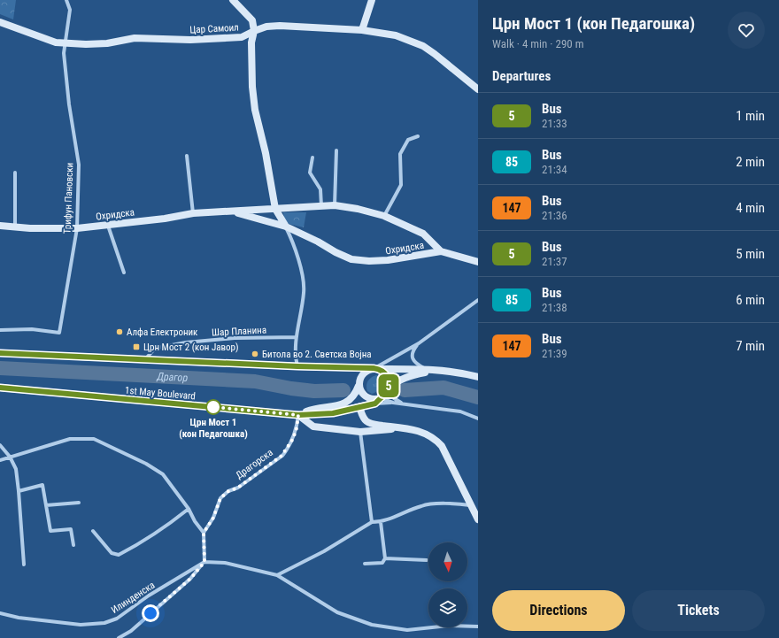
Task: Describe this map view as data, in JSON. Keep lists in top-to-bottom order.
{
  "streets": {
    "street": [
      "Цар Самоил",
      "Трифун Пановски",
      "Охридска",
      "Шар Планина",
      "1st May Boulevard",
      "Драгорска",
      "Илинденска"
    ]
  },
  "crossings": [
    ["Цар Самоил", "Трифун Пановски"],
    ["Трифун Пановски", "Охридска"],
    ["1st May Boulevard", "Драгорска"]
  ],
  "water": ["Драгор"],
  "places": {
    "other": ["Алфа Електроник", "Битола во 2. Светска Војна", "Црн Мост 1 (кон Педагошка)"],
    "transit": ["Црн Мост 2 (кон Јавор)"]
  },
  "lines": ["bus line 5"],
  "north": "bottom",
  "page": {
    "on_map": "5",
    "heading": [
      ["Црн Мост 1 (кон Педагошка)", "Walk · 4 min · 290 m"],
      "Departures"
    ],
    "list": [
      {
        "mark": "5",
        "name": "Bus",
        "note": "21:33",
        "value": "1 min"
      },
      {
        "mark": "85",
        "name": "Bus",
        "note": "21:34",
        "value": "2 min"
      },
      {
        "mark": "147",
        "name": "Bus",
        "note": "21:36",
        "value": "4 min"
      },
      {
        "mark": "5",
        "name": "Bus",
        "note": "21:37",
        "value": "5 min"
      },
      {
        "mark": "85",
        "name": "Bus",
        "note": "21:38",
        "value": "6 min"
      },
      {
        "mark": "147",
        "name": "Bus",
        "note": "21:39",
        "value": "7 min"
      }
    ],
    "buttons": ["Directions", "Tickets"]
  }
}
